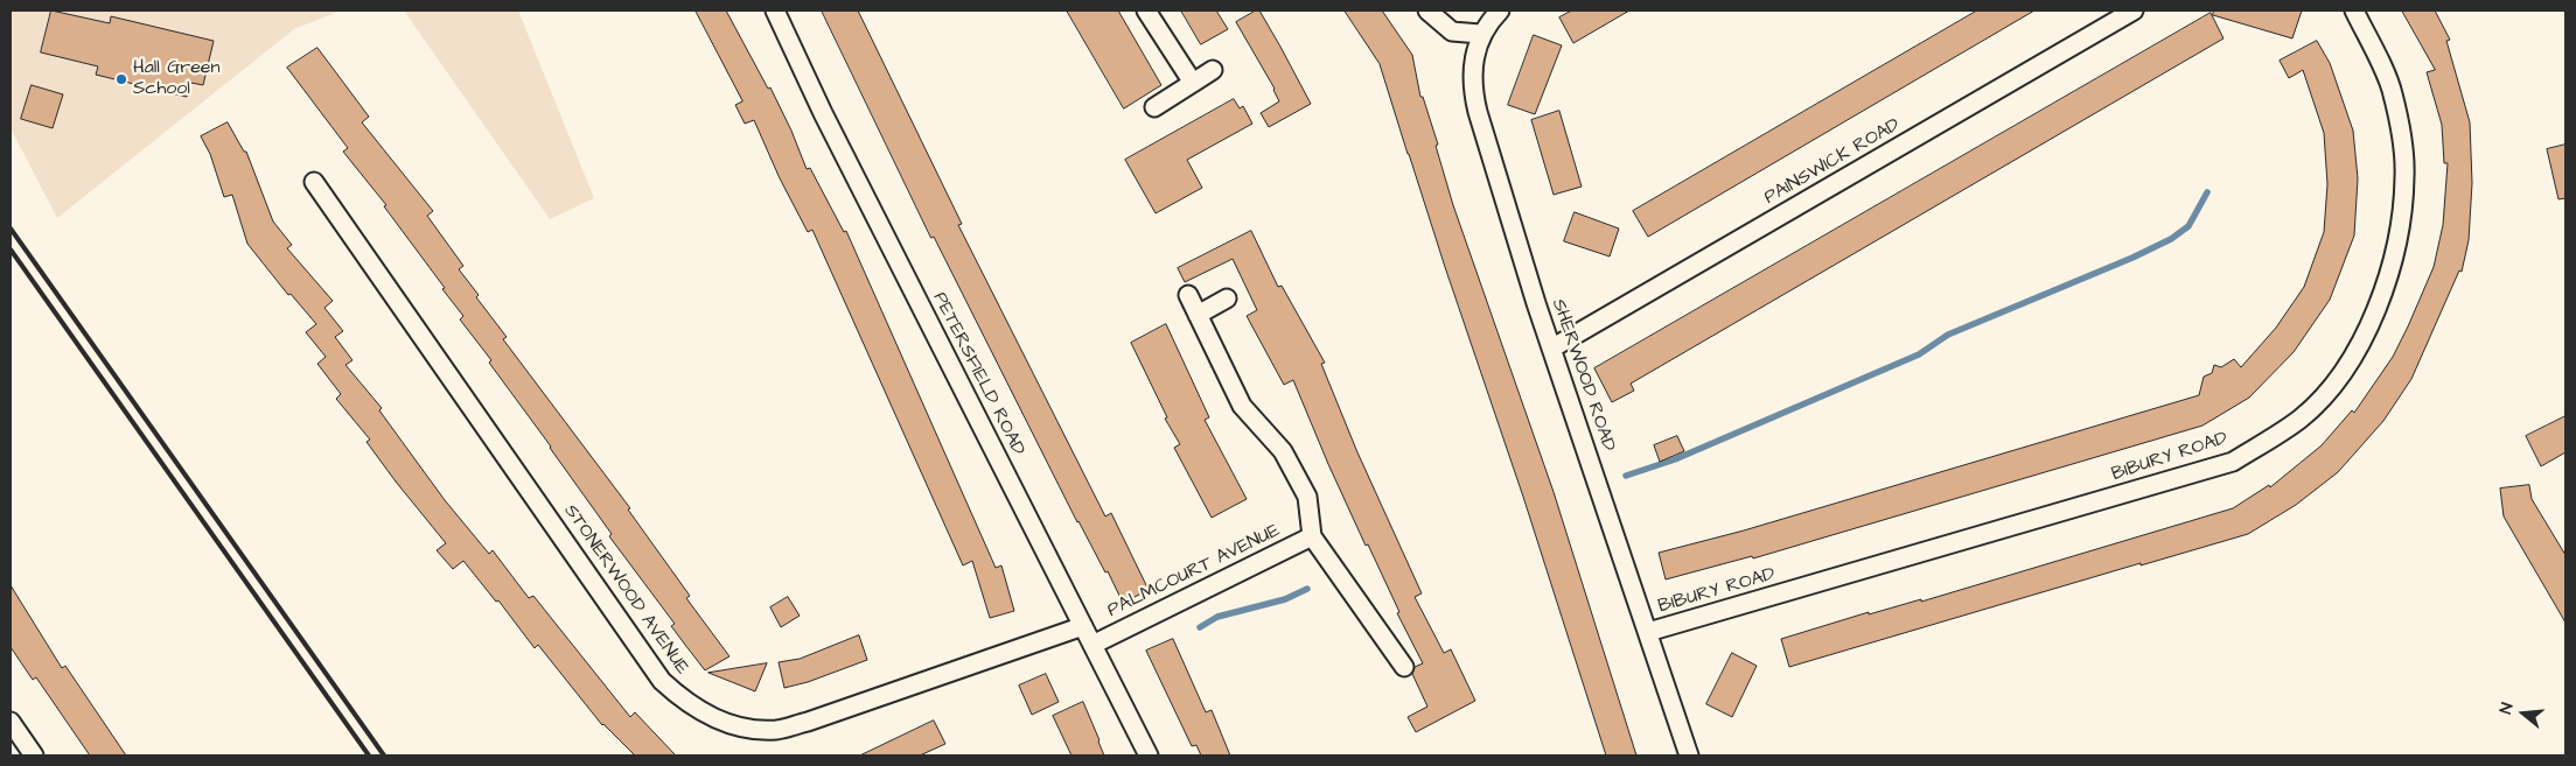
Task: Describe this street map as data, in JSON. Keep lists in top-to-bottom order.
{
  "streets": {
    "street": [
      "PAINSWICK ROAD",
      "PETERSFIELD ROAD",
      "SHERWOOD ROAD",
      "BIBURY ROAD",
      "PALMCOURT AVENUE",
      "STONERWOOD AVENUE"
    ]
  },
  "crossings": [
    ["PAINSWICK ROAD", "SHERWOOD ROAD"],
    ["PETERSFIELD ROAD", "PALMCOURT AVENUE"],
    ["PETERSFIELD ROAD", "STONERWOOD AVENUE"],
    ["SHERWOOD ROAD", "BIBURY ROAD"]
  ],
  "places": ["Hall Green School"],
  "north": "left"
}
